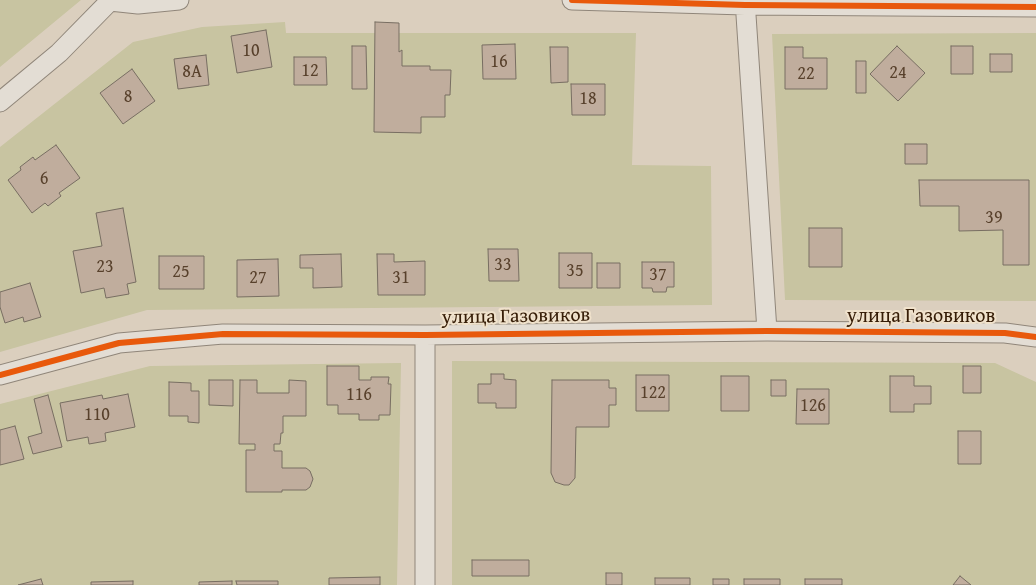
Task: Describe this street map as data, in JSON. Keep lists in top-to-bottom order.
{
  "streets": {
    "street": ["улица Газовиков"]
  },
  "house_numbers": [
    "10",
    "16",
    "12",
    "8А",
    "24",
    "22",
    "8",
    "18",
    "6",
    "39",
    "33",
    "23",
    "35",
    "25",
    "37",
    "27",
    "31",
    "122",
    "116",
    "126",
    "110"
  ]
}
